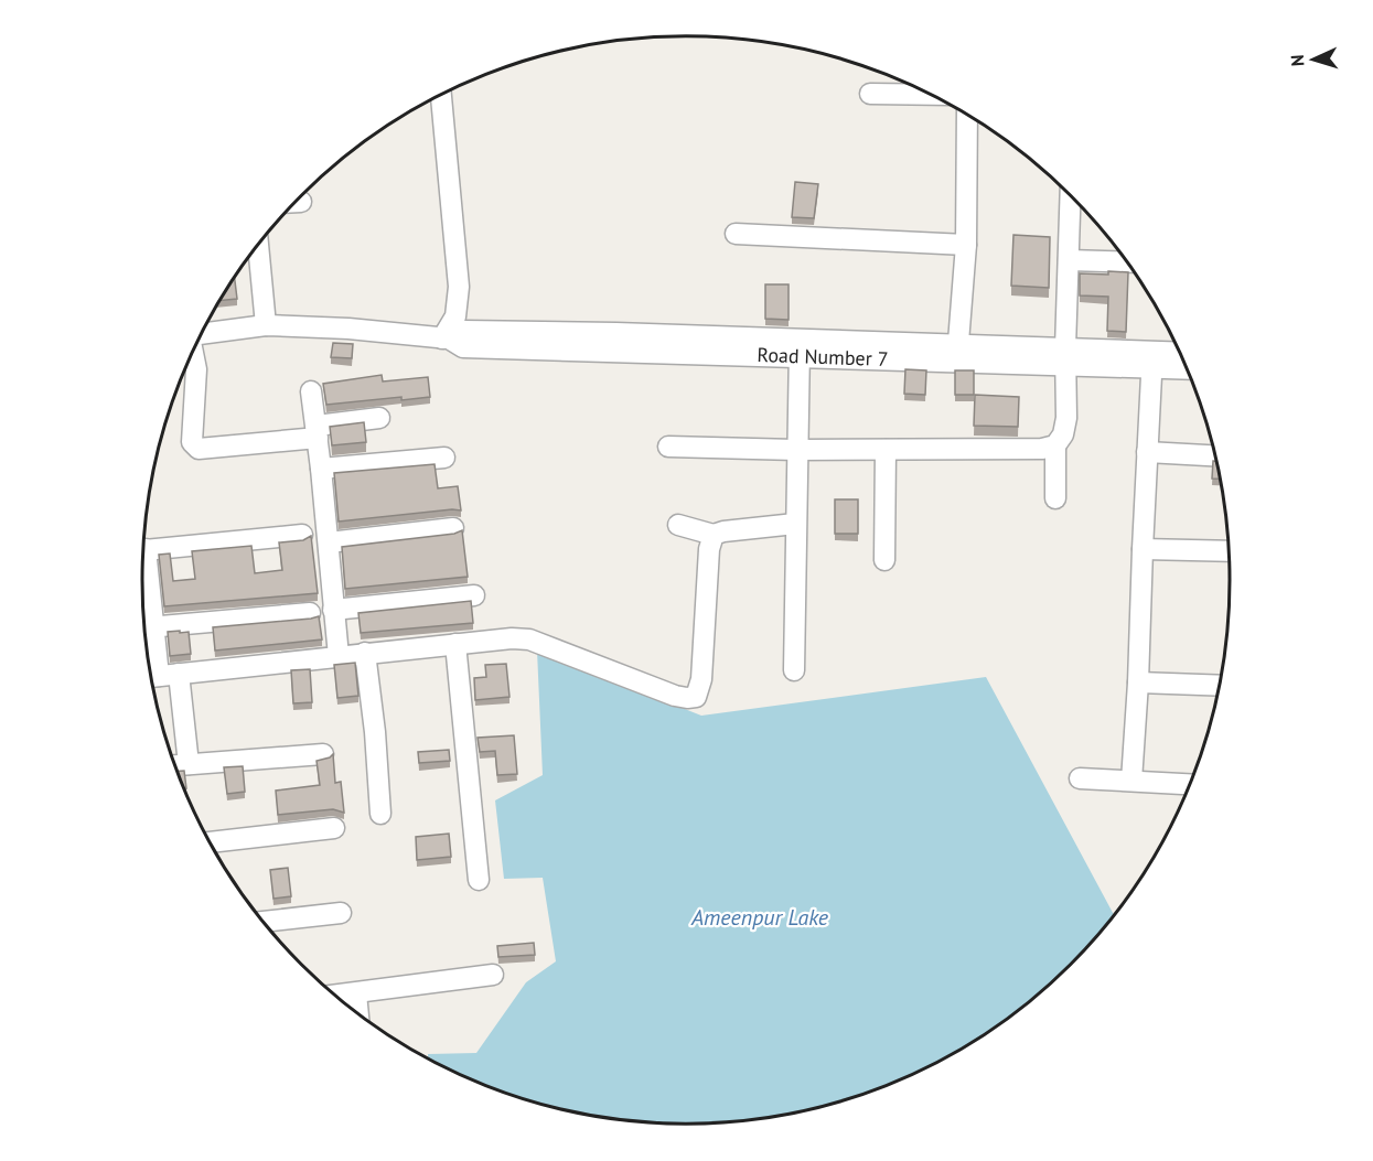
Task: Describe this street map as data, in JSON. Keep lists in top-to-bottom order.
{
  "streets": {
    "street": ["Road Number 7"]
  },
  "water": ["Ameenpur Lake"],
  "north": "left"
}
